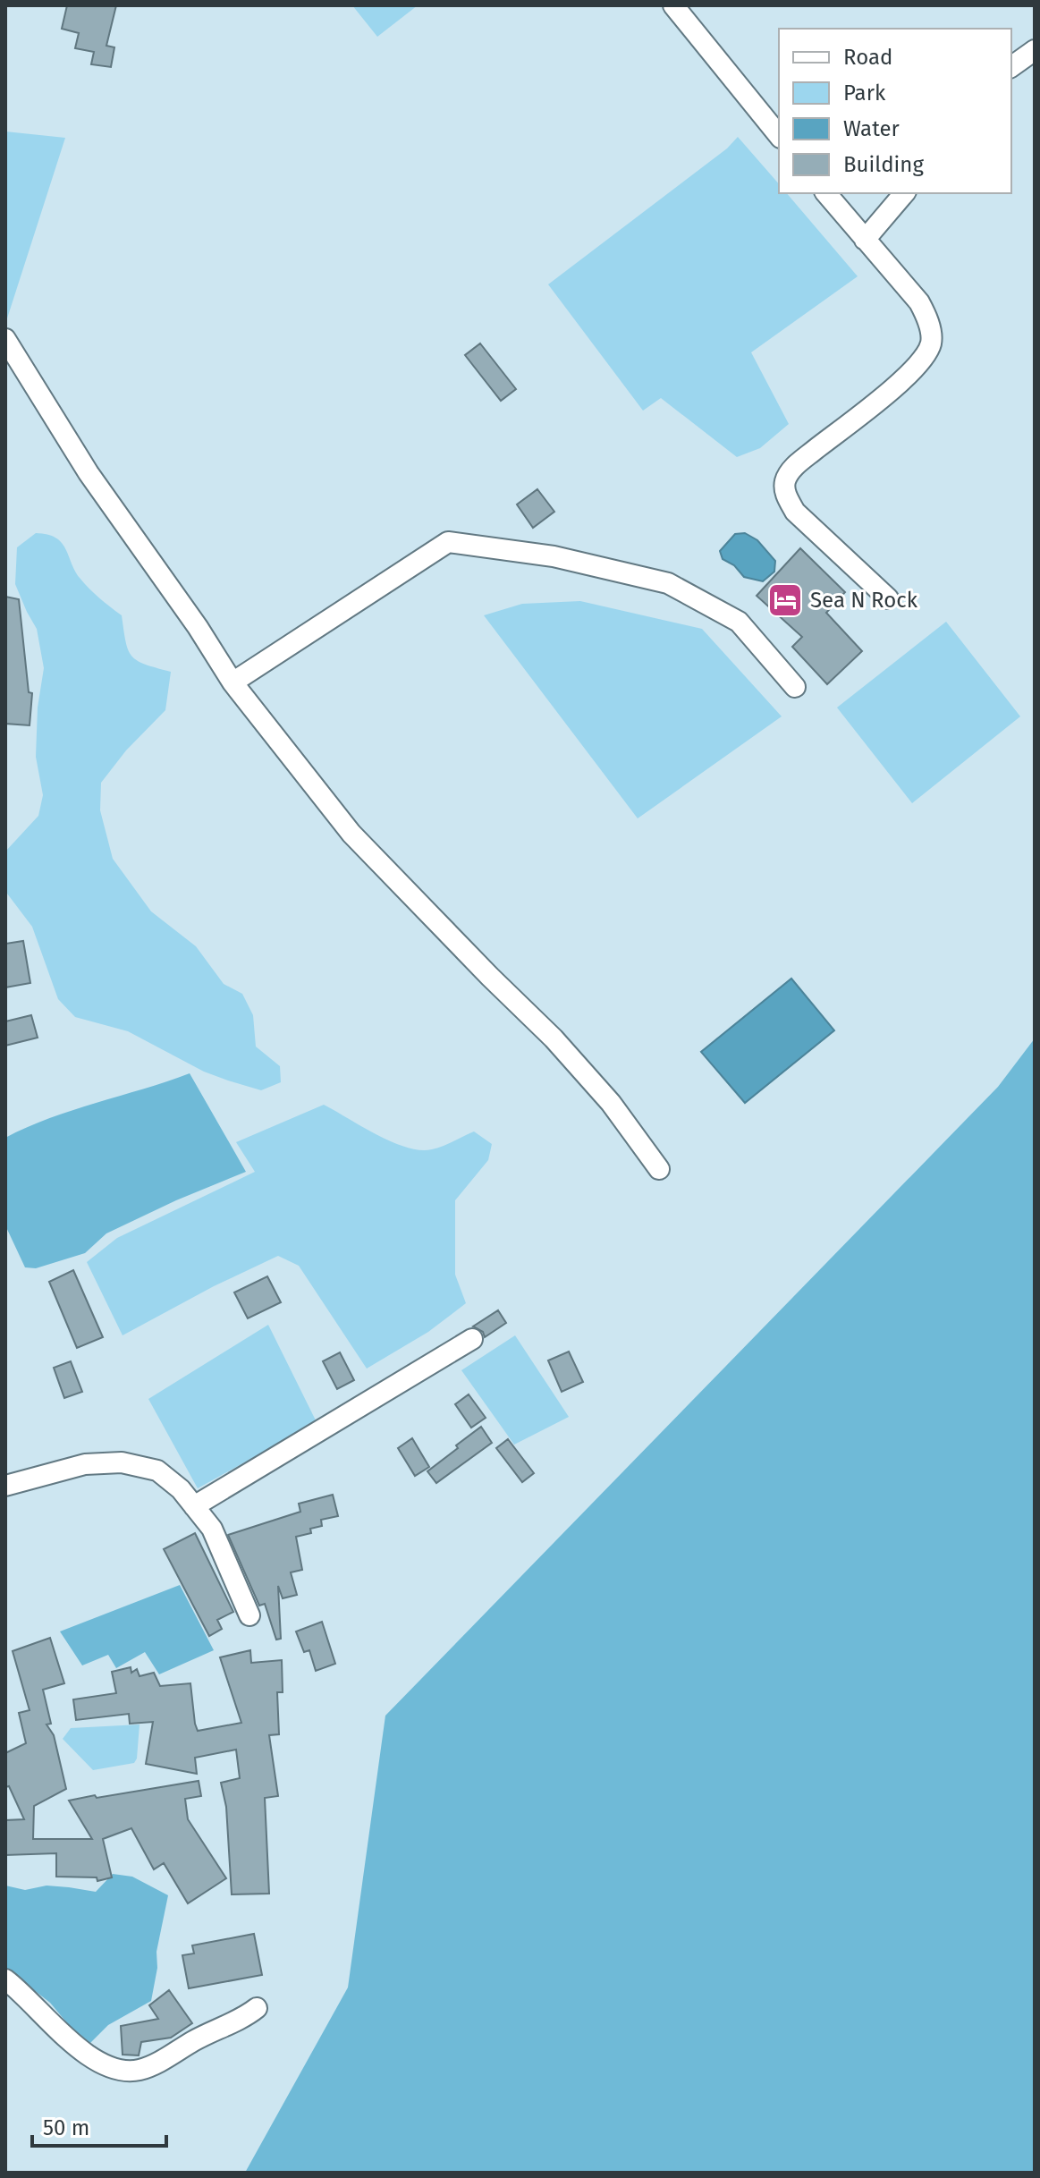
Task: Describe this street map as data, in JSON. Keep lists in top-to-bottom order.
{
  "places": {
    "hotel": ["Sea N Rock"]
  },
  "legend": [
    "Road",
    "Park",
    "Water",
    "Building"
  ],
  "scale_bar": "50 m"
}
